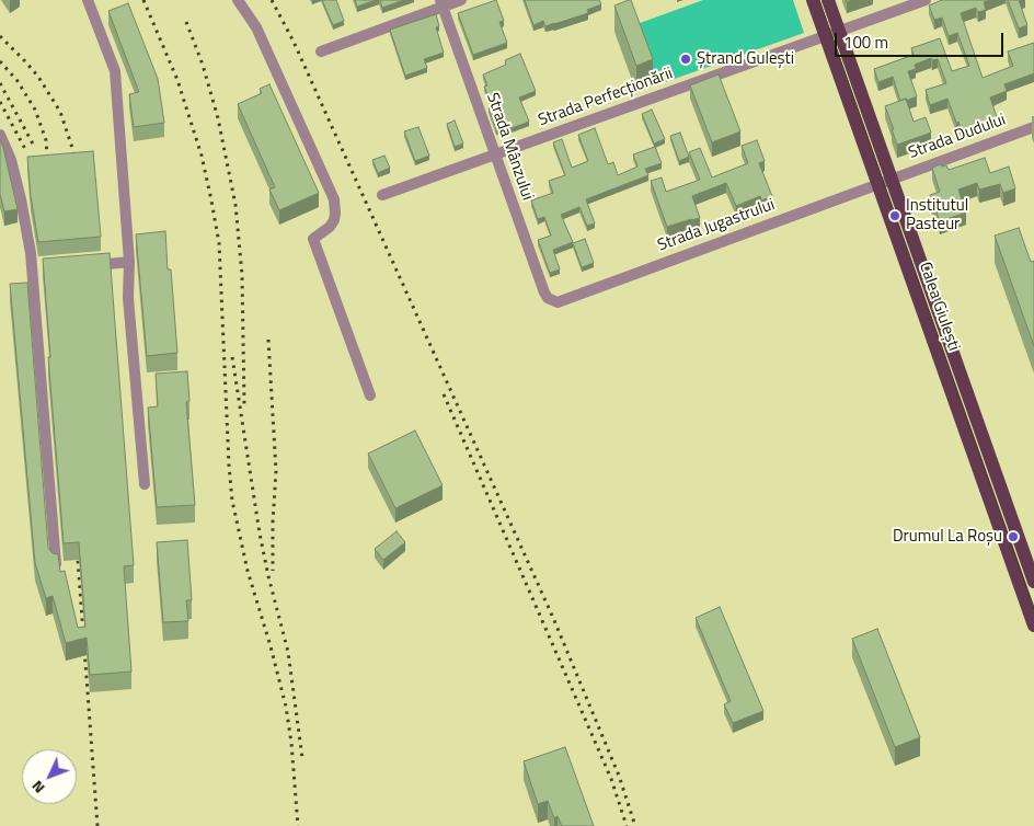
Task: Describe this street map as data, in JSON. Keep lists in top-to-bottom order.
{
  "streets": {
    "main road": ["Calea Giulești"],
    "street": [
      "Strada Perfecționării",
      "Strada Dudului",
      "Strada Mânzului",
      "Strada Jugastrului"
    ]
  },
  "crossings": [
    ["Strada Perfecționării", "Strada Mânzului"],
    ["Strada Perfecționării", "Calea Giulești"],
    ["Strada Dudului", "Strada Jugastrului"],
    ["Strada Dudului", "Calea Giulești"],
    ["Strada Mânzului", "Strada Jugastrului"],
    ["Strada Jugastrului", "Calea Giulești"]
  ],
  "places": ["Ștrand Gulești", "Institutul Pasteur", "Drumul La Roșu"],
  "scale_bar": "100 m",
  "north": "bottom left"
}
